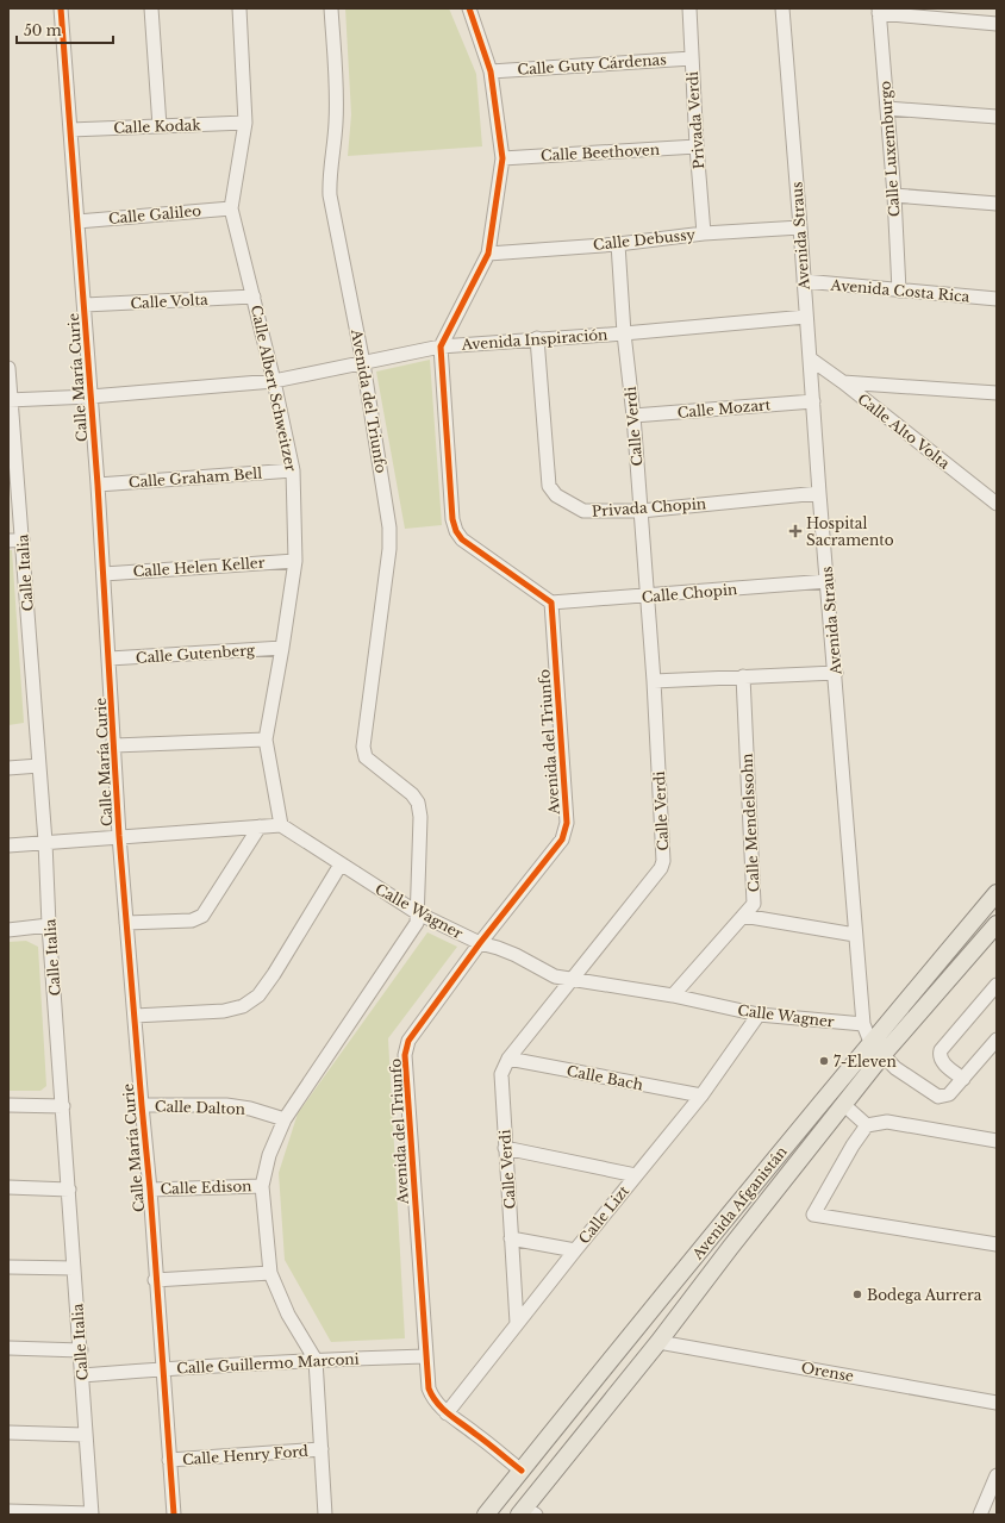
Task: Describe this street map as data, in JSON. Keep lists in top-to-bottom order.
{
  "streets": {
    "main road": ["Avenida Afganistán"],
    "street": [
      "Calle Guty Cárdenas",
      "Privada Verdi",
      "Calle Kodak",
      "Calle Luxemburgo",
      "Calle Beethoven",
      "Calle Galileo",
      "Avenida Straus",
      "Calle Debussy",
      "Avenida Costa Rica",
      "Calle Volta",
      "Avenida Inspiración",
      "Calle María Curie",
      "Calle Albert Schweitzer",
      "Avenida del Triunfo",
      "Calle Mozart",
      "Calle Verdi",
      "Calle Alto Volta",
      "Calle Graham Bell",
      "Privada Chopin",
      "Calle Helen Keller",
      "Calle Italia",
      "Calle Chopin",
      "Calle Gutenberg",
      "Calle Mendelssohn",
      "Calle Wagner",
      "Calle Bach",
      "Calle Dalton",
      "Calle Edison",
      "Calle Lizt",
      "Calle Guillermo Marconi",
      "Orense",
      "Calle Henry Ford"
    ]
  },
  "crossings": [
    ["Calle Guty Cárdenas", "Privada Verdi"],
    ["Privada Verdi", "Calle Beethoven"],
    ["Privada Verdi", "Calle Debussy"],
    ["Calle Kodak", "Calle María Curie"],
    ["Calle Kodak", "Calle Albert Schweitzer"],
    ["Calle Luxemburgo", "Avenida Costa Rica"],
    ["Calle Galileo", "Calle María Curie"],
    ["Calle Galileo", "Calle Albert Schweitzer"],
    ["Avenida Straus", "Calle Debussy"],
    ["Avenida Straus", "Avenida Costa Rica"],
    ["Avenida Straus", "Avenida Inspiración"],
    ["Avenida Straus", "Calle Mozart"],
    ["Avenida Straus", "Calle Alto Volta"],
    ["Avenida Straus", "Privada Chopin"],
    ["Avenida Straus", "Calle Chopin"],
    ["Avenida Straus", "Calle Wagner"],
    ["Avenida Straus", "Avenida Afganistán"],
    ["Calle Debussy", "Calle Verdi"],
    ["Calle Volta", "Calle María Curie"],
    ["Calle Volta", "Calle Albert Schweitzer"],
    ["Avenida Inspiración", "Calle María Curie"],
    ["Avenida Inspiración", "Calle Albert Schweitzer"],
    ["Avenida Inspiración", "Avenida del Triunfo"],
    ["Avenida Inspiración", "Calle Verdi"],
    ["Avenida Inspiración", "Privada Chopin"],
    ["Avenida Inspiración", "Calle Italia"],
    ["Calle María Curie", "Calle Graham Bell"],
    ["Calle María Curie", "Calle Helen Keller"],
    ["Calle María Curie", "Calle Gutenberg"],
    ["Calle María Curie", "Calle Dalton"],
    ["Calle María Curie", "Calle Edison"],
    ["Calle María Curie", "Calle Guillermo Marconi"],
    ["Calle María Curie", "Calle Henry Ford"],
    ["Calle Albert Schweitzer", "Calle Graham Bell"],
    ["Calle Albert Schweitzer", "Calle Helen Keller"],
    ["Calle Albert Schweitzer", "Calle Gutenberg"],
    ["Calle Albert Schweitzer", "Calle Wagner"],
    ["Avenida del Triunfo", "Calle Chopin"],
    ["Avenida del Triunfo", "Calle Wagner"],
    ["Avenida del Triunfo", "Calle Dalton"],
    ["Avenida del Triunfo", "Calle Edison"],
    ["Avenida del Triunfo", "Avenida Afganistán"],
    ["Avenida del Triunfo", "Calle Lizt"],
    ["Avenida del Triunfo", "Calle Guillermo Marconi"],
    ["Avenida del Triunfo", "Calle Henry Ford"],
    ["Calle Mozart", "Calle Verdi"],
    ["Calle Verdi", "Privada Chopin"],
    ["Calle Verdi", "Calle Chopin"],
    ["Calle Verdi", "Calle Wagner"],
    ["Calle Verdi", "Calle Bach"],
    ["Calle Verdi", "Calle Lizt"],
    ["Calle Italia", "Calle Guillermo Marconi"],
    ["Calle Mendelssohn", "Calle Wagner"],
    ["Calle Wagner", "Calle Lizt"],
    ["Calle Bach", "Calle Lizt"],
    ["Avenida Afganistán", "Orense"]
  ],
  "places": {
    "health": ["Hospital Sacramento"],
    "other": ["7-Eleven", "Bodega Aurrera"]
  },
  "scale_bar": "50 m"
}
